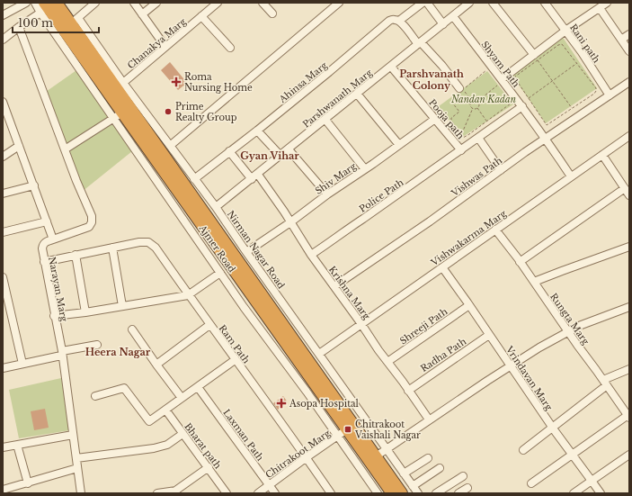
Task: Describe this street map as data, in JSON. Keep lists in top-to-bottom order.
{
  "streets": {
    "highway": ["Ajmer Road"],
    "street": [
      "Chanakya Marg",
      "Rani path",
      "Shyam Path",
      "Ahinsa Marg",
      "Parshwanath Marg",
      "Pooja path",
      "Vishwas Path",
      "Shiv Marg",
      "Police Path",
      "Vishwakarma Marg",
      "Nirman Nagar Road",
      "Narayan Marg",
      "Krishna Marg",
      "Rungta Marg",
      "Shreeji Path",
      "Ram Path",
      "Radha Path",
      "Vrindavan Marg",
      "Laxman Path",
      "Bharat path",
      "Chitrakoot Marg"
    ]
  },
  "crossings": [
    ["Chanakya Marg", "Nirman Nagar Road"],
    ["Rani path", "Vishwas Path"],
    ["Shyam Path", "Parshwanath Marg"],
    ["Shyam Path", "Vishwas Path"],
    ["Shyam Path", "Police Path"],
    ["Shyam Path", "Vishwakarma Marg"],
    ["Ahinsa Marg", "Nirman Nagar Road"],
    ["Parshwanath Marg", "Pooja path"],
    ["Parshwanath Marg", "Nirman Nagar Road"],
    ["Parshwanath Marg", "Krishna Marg"],
    ["Pooja path", "Shiv Marg"],
    ["Pooja path", "Police Path"],
    ["Vishwas Path", "Krishna Marg"],
    ["Shiv Marg", "Nirman Nagar Road"],
    ["Shiv Marg", "Krishna Marg"],
    ["Police Path", "Krishna Marg"],
    ["Vishwakarma Marg", "Nirman Nagar Road"],
    ["Vishwakarma Marg", "Krishna Marg"],
    ["Vishwakarma Marg", "Rungta Marg"],
    ["Vishwakarma Marg", "Vrindavan Marg"],
    ["Ajmer Road", "Nirman Nagar Road"],
    ["Ajmer Road", "Chitrakoot Marg"],
    ["Nirman Nagar Road", "Chitrakoot Marg"],
    ["Krishna Marg", "Shreeji Path"],
    ["Krishna Marg", "Radha Path"],
    ["Shreeji Path", "Vrindavan Marg"],
    ["Ram Path", "Chitrakoot Marg"],
    ["Radha Path", "Vrindavan Marg"],
    ["Laxman Path", "Chitrakoot Marg"]
  ],
  "districts": ["Parshvanath Colony", "Gyan Vihar", "Heera Nagar"],
  "parks": ["Nandan Kadan"],
  "places": {
    "health": ["Roma Nursing Home", "Asopa Hospital"],
    "other": ["Prime Realty Group"],
    "transit": ["Chitrakoot Vaishali Nagar"]
  },
  "scale_bar": "100 m"
}
